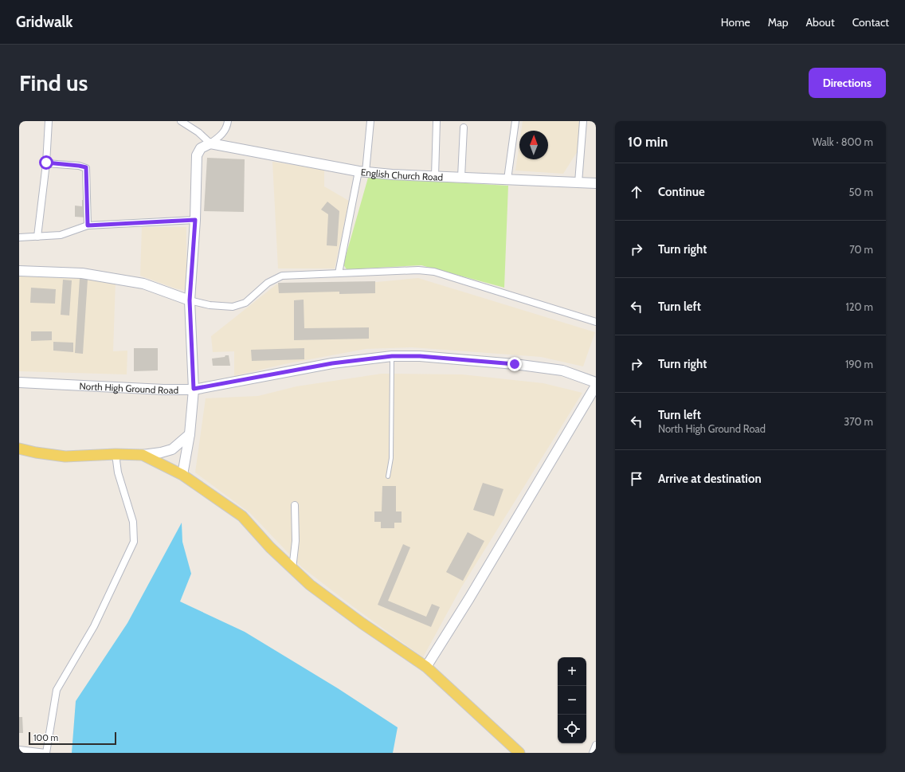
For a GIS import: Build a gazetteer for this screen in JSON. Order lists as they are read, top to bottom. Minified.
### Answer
{"streets":{"street":["English Church Road","North High Ground Road"]},"scale_bar":"100 m","north":"top","page":{"header":"Gridwalk","nav":["Home","Map","About","Contact"],"buttons":"Directions","title":"Find us","heading":["10 min","Walk · 800 m"],"list":[["Continue","50 m"],["Turn right","70 m"],["Turn left","120 m"],["Turn right","190 m"],["Turn left","North High Ground Road","370 m"],"Arrive at destination"],"map_buttons":["+","−"],"scale":"100 m"}}
